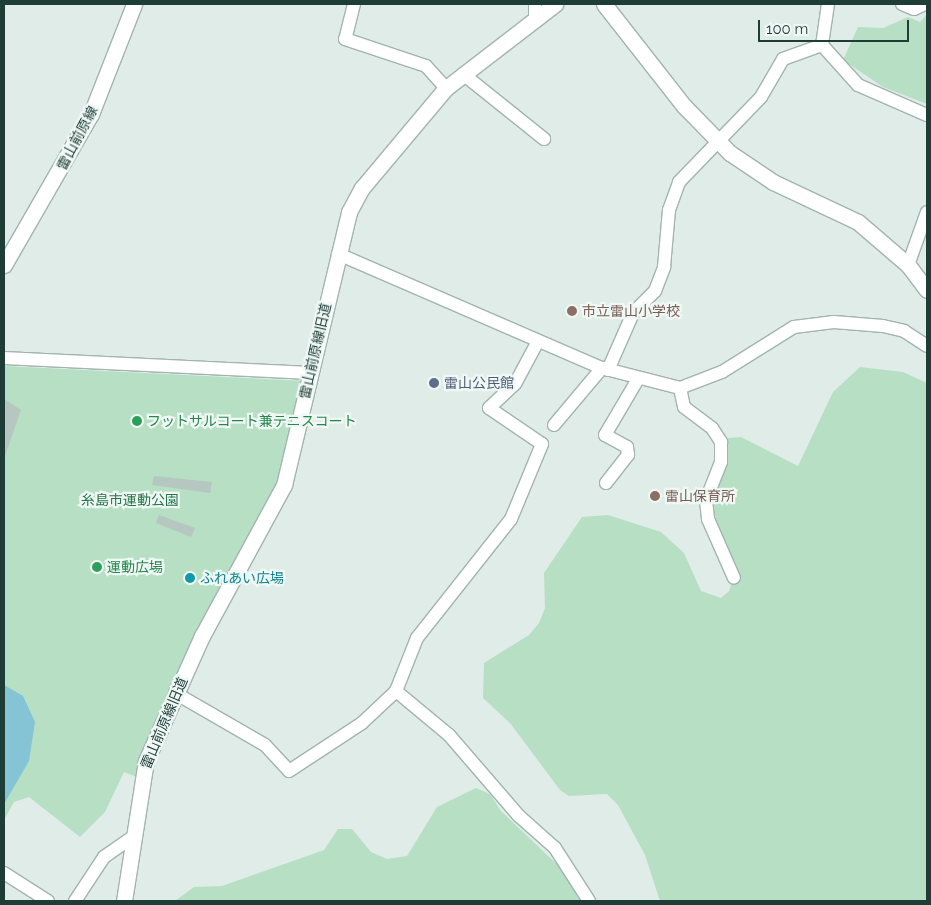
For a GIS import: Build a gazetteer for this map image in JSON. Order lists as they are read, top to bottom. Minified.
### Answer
{"streets":{"street":["雷山前原線","雷山前原線旧道"]},"parks":["糸島市運動公園"],"places":["市立雷山小学校","雷山公民館","フットサルコート兼テニスコート","雷山保育所","運動広場","ふれあい広場"],"scale_bar":"100 m"}
